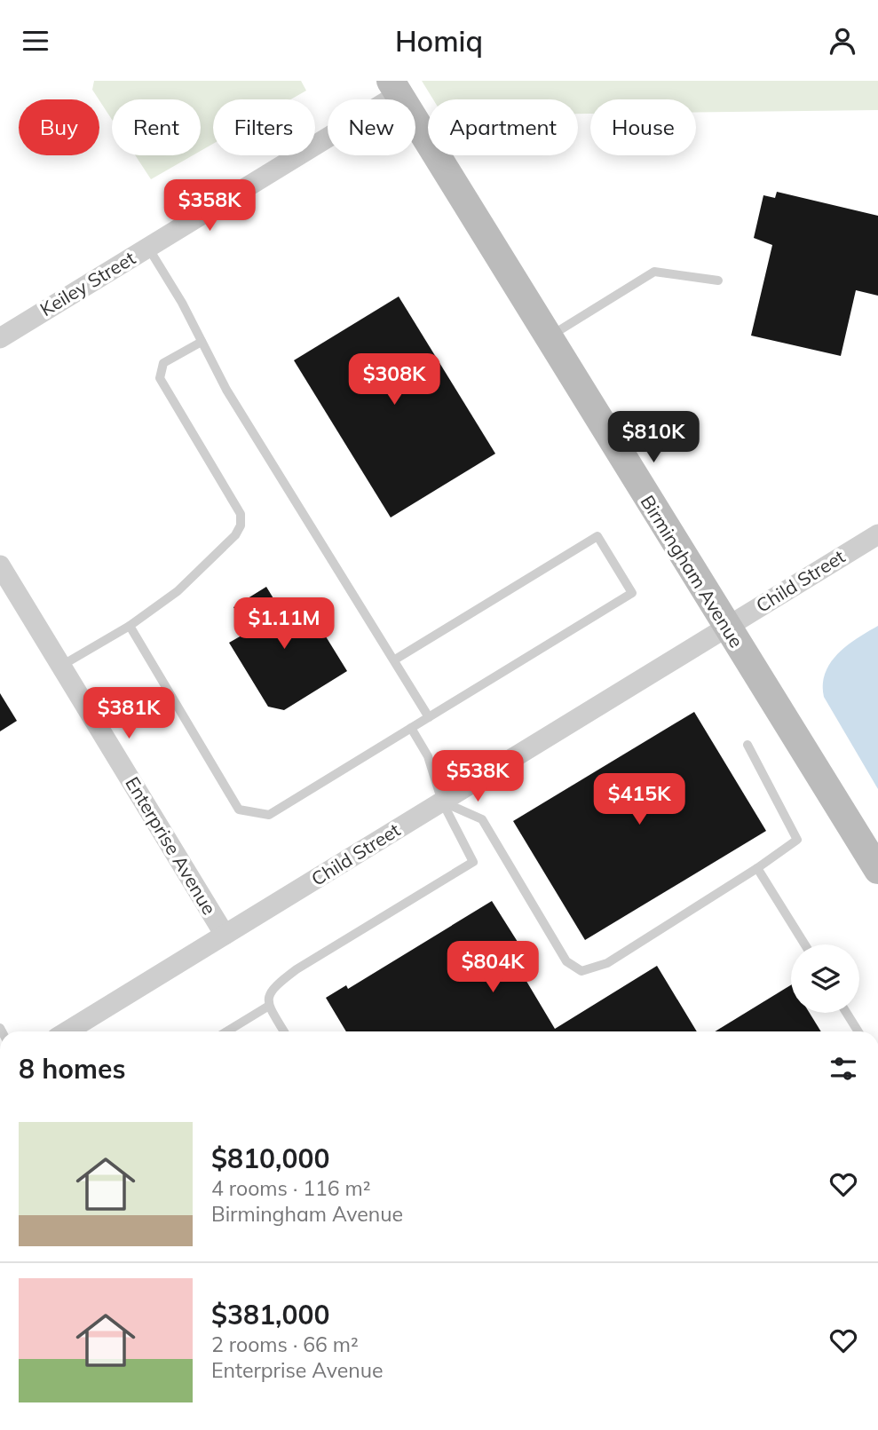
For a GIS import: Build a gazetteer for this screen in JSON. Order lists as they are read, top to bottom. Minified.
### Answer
{"streets":{"main road":["Birmingham Avenue"],"street":["Keiley Street","Child Street","Enterprise Avenue"]},"crossings":[["Keiley Street","Birmingham Avenue"],["Birmingham Avenue","Child Street"],["Child Street","Enterprise Avenue"]],"page":{"header":"Homiq","chip":["Buy","Rent","Filters","New","Apartment","House"],"price":["$358K","$308K","$810K","$1.11M","$381K","$538K","$415K","$804K"],"heading":"8 homes","list":[{"name":"$810,000","note":"4 rooms · 116 m² · Birmingham Avenue"},{"name":"$381,000","note":"2 rooms · 66 m² · Enterprise Avenue"}]}}
